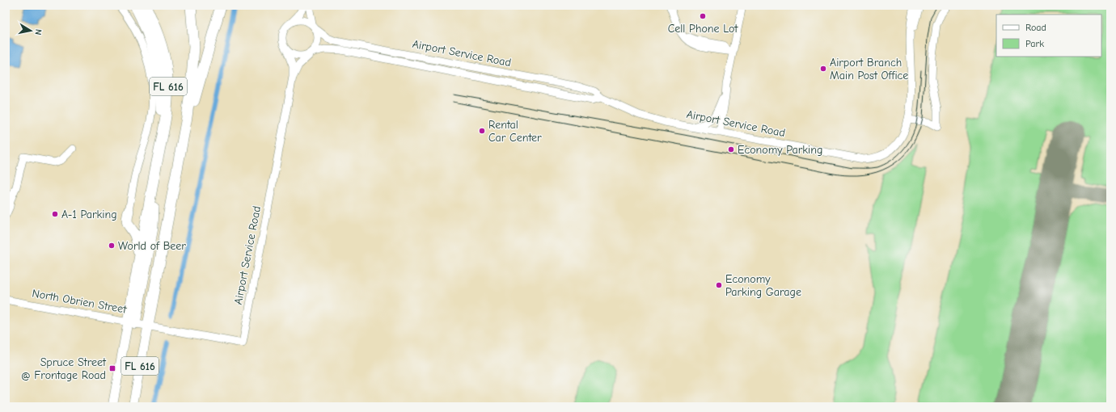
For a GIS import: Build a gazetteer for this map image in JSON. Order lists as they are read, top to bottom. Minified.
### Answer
{"streets":{"highway":["FL 616"],"street":["Airport Service Road","North Obrien Street"]},"crossings":[["Airport Service Road","FL 616"],["Airport Service Road","North Obrien Street"],["FL 616","North Obrien Street"]],"places":{"other":["Cell Phone Lot","Airport Branch Main Post Office","Rental Car Center","Economy Parking","A-1 Parking","World of Beer","Economy Parking Garage"],"transit":["Spruce Street @ Frontage Road"]},"legend":["Road","Park"],"north":"right"}
